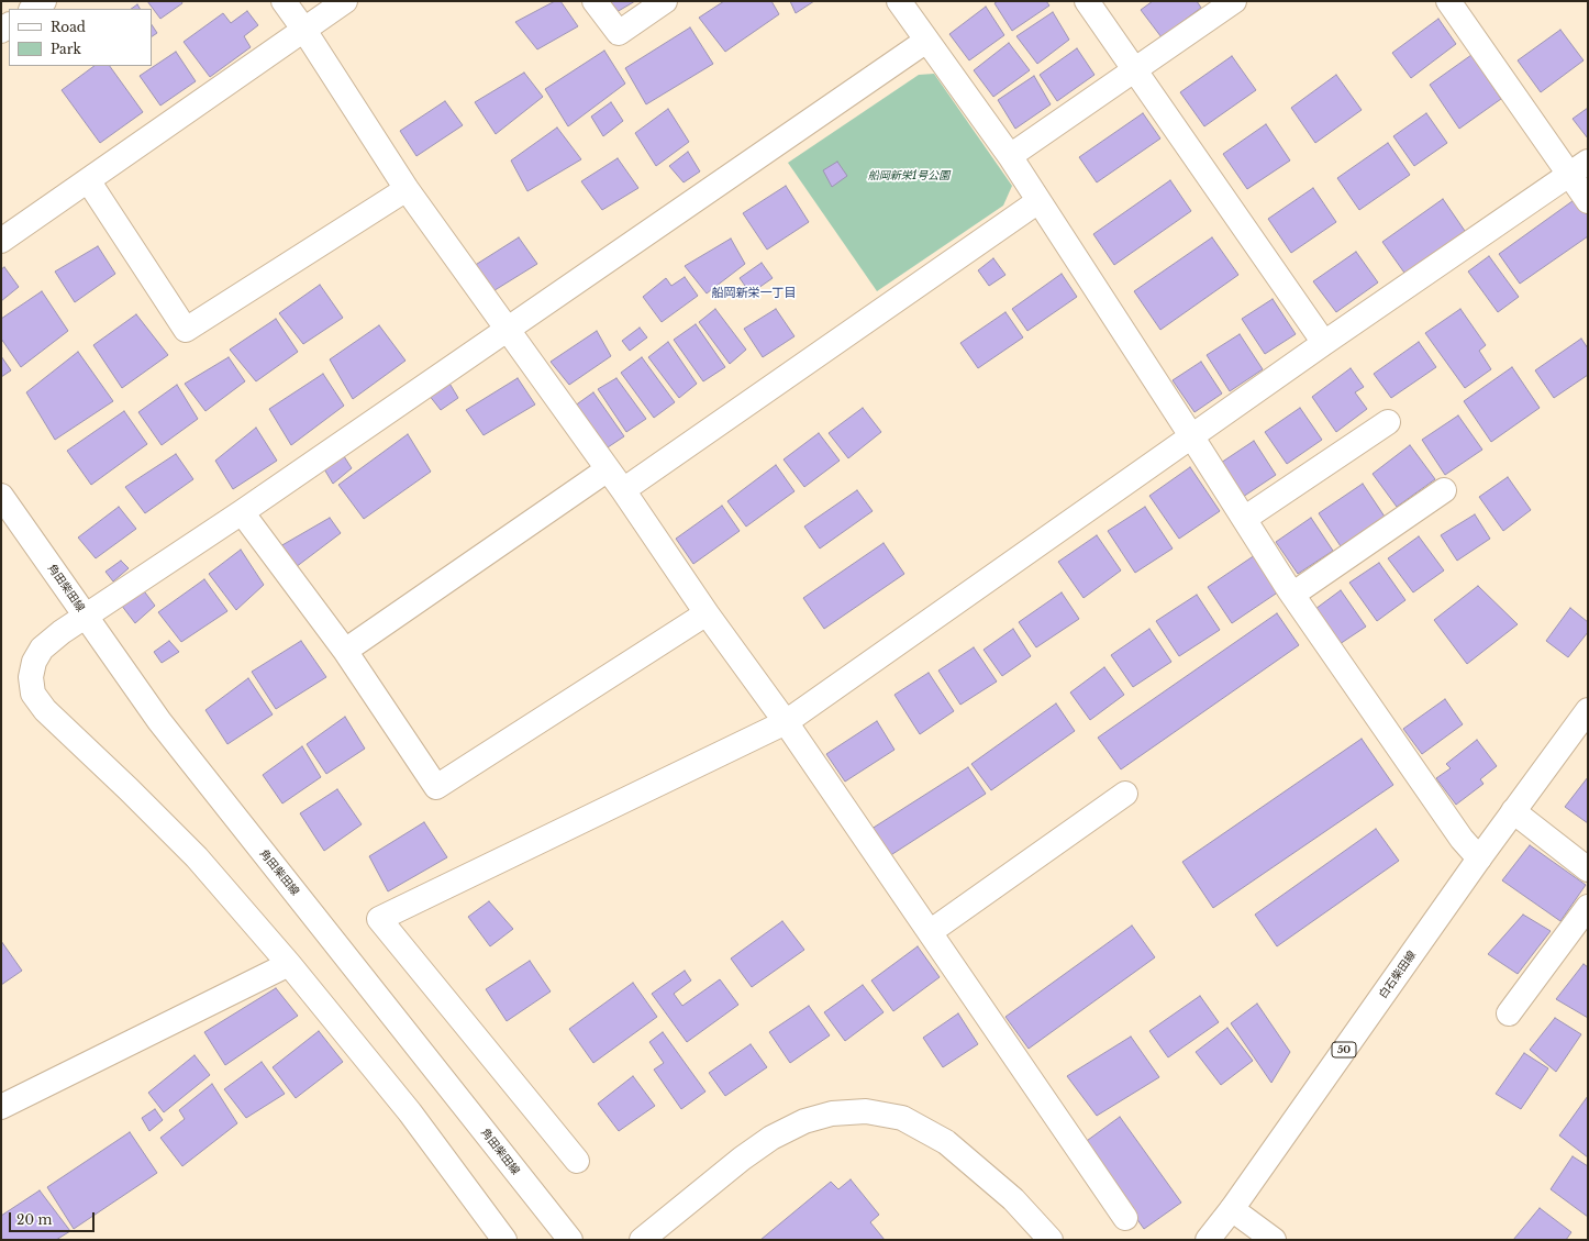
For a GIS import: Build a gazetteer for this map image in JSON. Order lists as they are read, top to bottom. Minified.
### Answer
{"streets":{"street":["角田柴田線","白石柴田線","50"]},"districts":["船岡新栄一丁目"],"parks":["船岡新栄1号公園"],"legend":["Road","Park"],"scale_bar":"20 m"}
